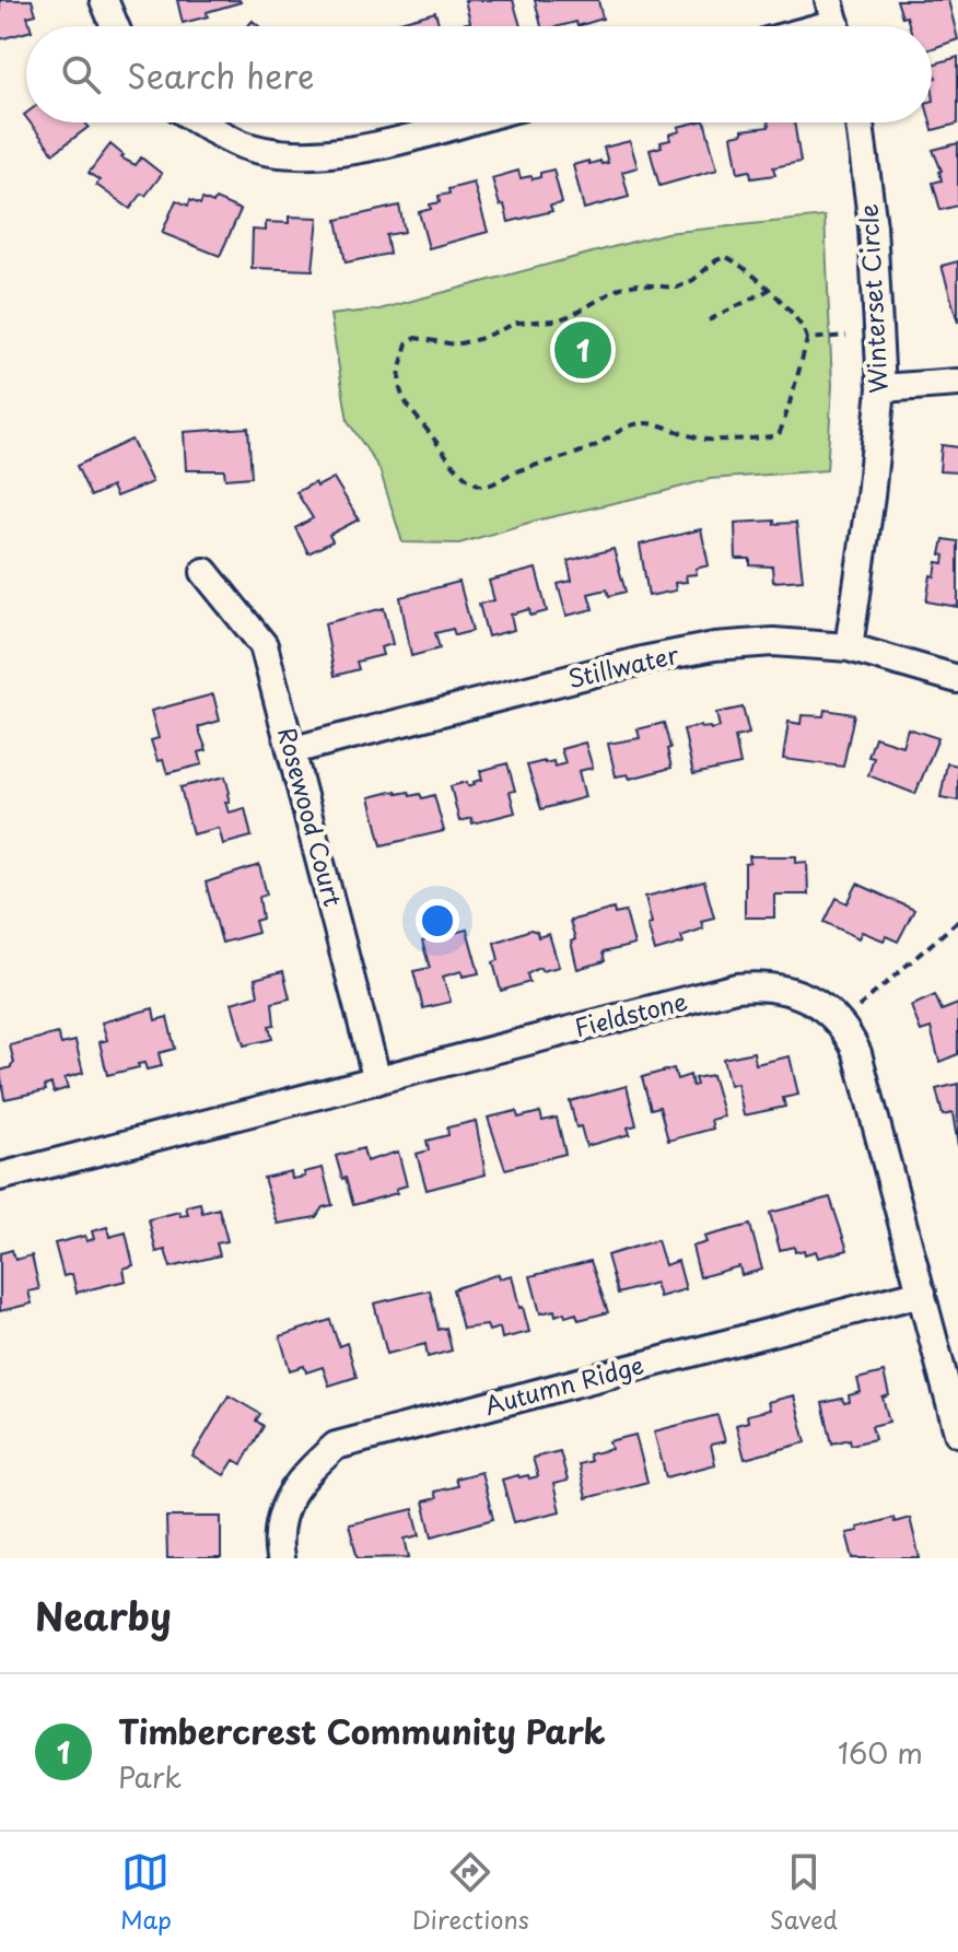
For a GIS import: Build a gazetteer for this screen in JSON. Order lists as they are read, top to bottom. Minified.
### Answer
{"streets":{"street":["Winterset Circle","Stillwater","Rosewood Court","Fieldstone","Autumn Ridge"]},"crossings":[["Winterset Circle","Stillwater"],["Stillwater","Rosewood Court"],["Rosewood Court","Fieldstone"],["Fieldstone","Autumn Ridge"]],"page":{"search":"Search here","pins":"1","heading":"Nearby","list":[{"mark":"1","name":"Timbercrest Community Park","note":"Park","value":"160 m"}],"nav":["Map","Directions","Saved"]}}
